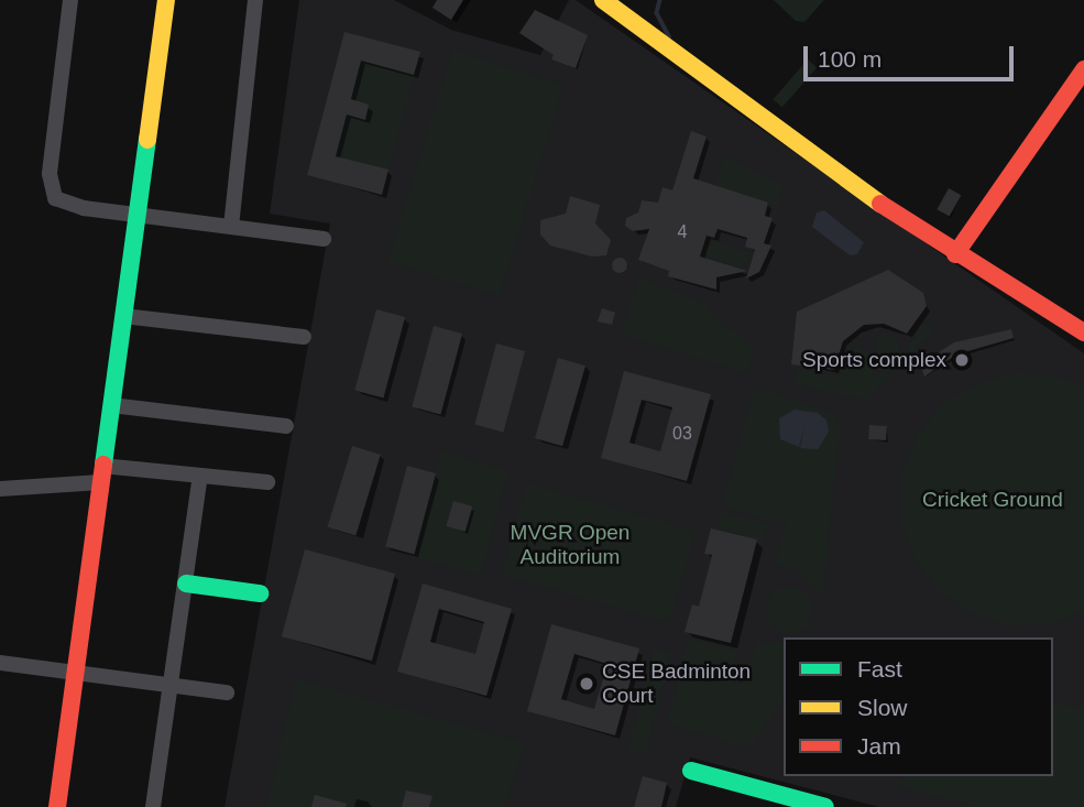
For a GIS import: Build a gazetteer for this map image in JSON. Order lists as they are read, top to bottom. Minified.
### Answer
{"parks":["Cricket Ground","MVGR Open Auditorium"],"places":["Sports complex","CSE Badminton Court"],"house_numbers":["4","03"],"legend":["Fast","Slow","Jam"],"scale_bar":"100 m"}
